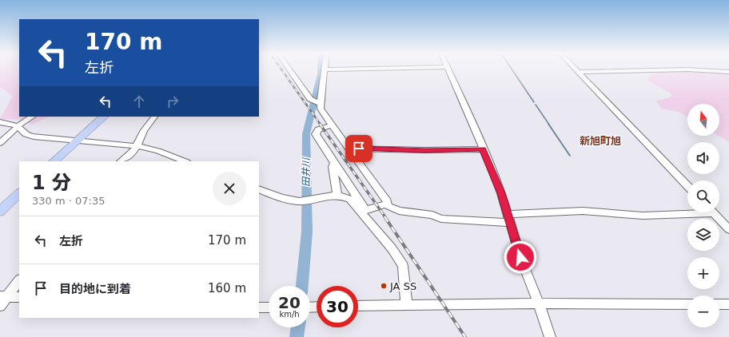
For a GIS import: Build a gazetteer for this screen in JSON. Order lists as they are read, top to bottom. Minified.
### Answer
{"districts":["新旭町旭"],"water":["田井川"],"places":["JA SS"],"north":"top","page":{"turn":["170 m","左折"],"map_buttons":["+","−"],"heading":["1 分","330 m · 07:35"],"list":[{"name":"左折","value":"170 m"},{"name":"目的地に到着","value":"160 m"}],"speed":"20 km/h","limit":"30"}}
